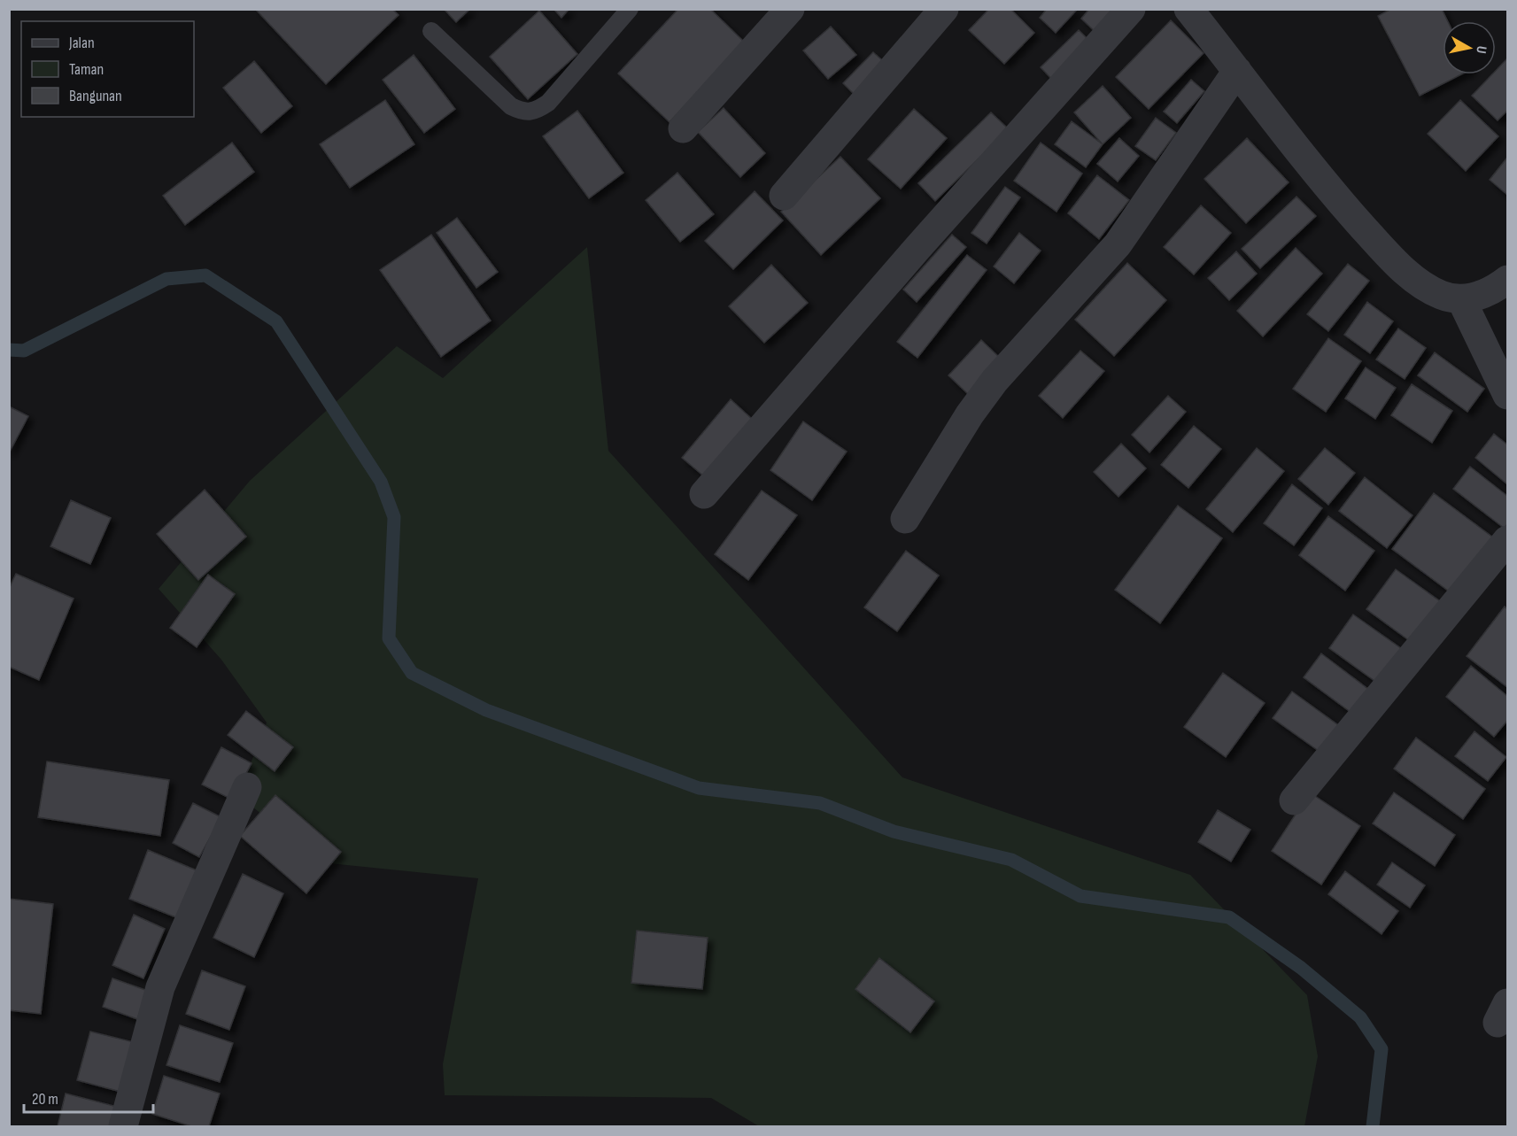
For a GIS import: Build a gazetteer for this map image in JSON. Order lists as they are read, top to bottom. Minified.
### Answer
{"legend":["Jalan","Taman","Bangunan"],"scale_bar":"20 m","north":"right"}
